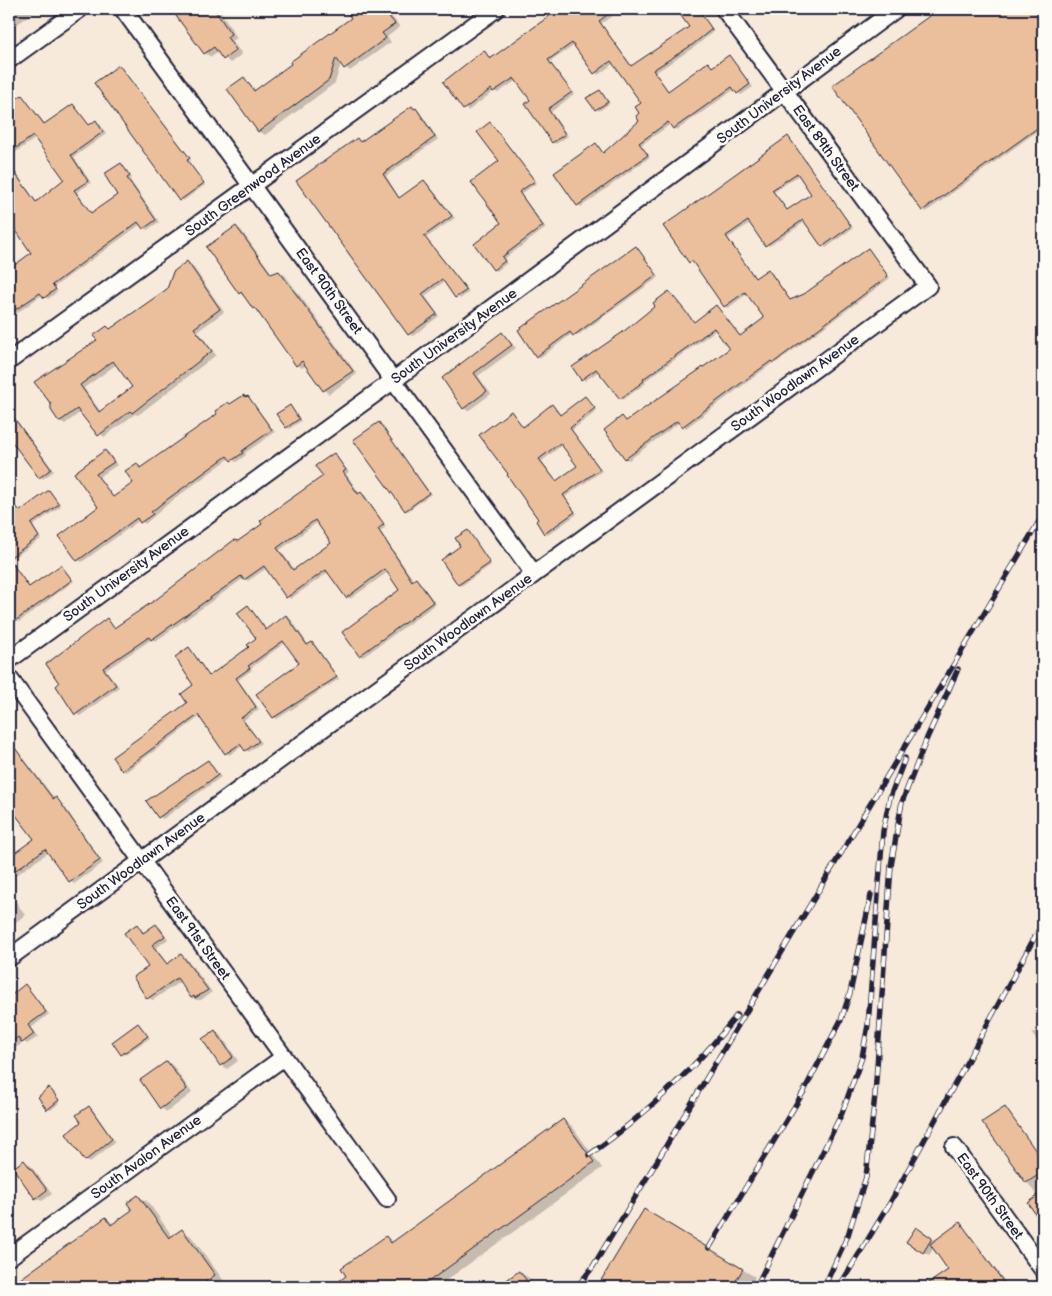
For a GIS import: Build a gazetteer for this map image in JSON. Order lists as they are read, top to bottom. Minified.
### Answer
{"streets":{"street":["South University Avenue","East 89th Street","South Greenwood Avenue","East 90th Street","South Woodlawn Avenue","East 91st Street","South Avalon Avenue"]},"crossings":[["South University Avenue","East 89th Street"],["South University Avenue","East 90th Street"],["East 89th Street","South Woodlawn Avenue"],["South Greenwood Avenue","East 90th Street"],["East 90th Street","South Woodlawn Avenue"],["South Woodlawn Avenue","East 91st Street"],["East 91st Street","South Avalon Avenue"]]}
